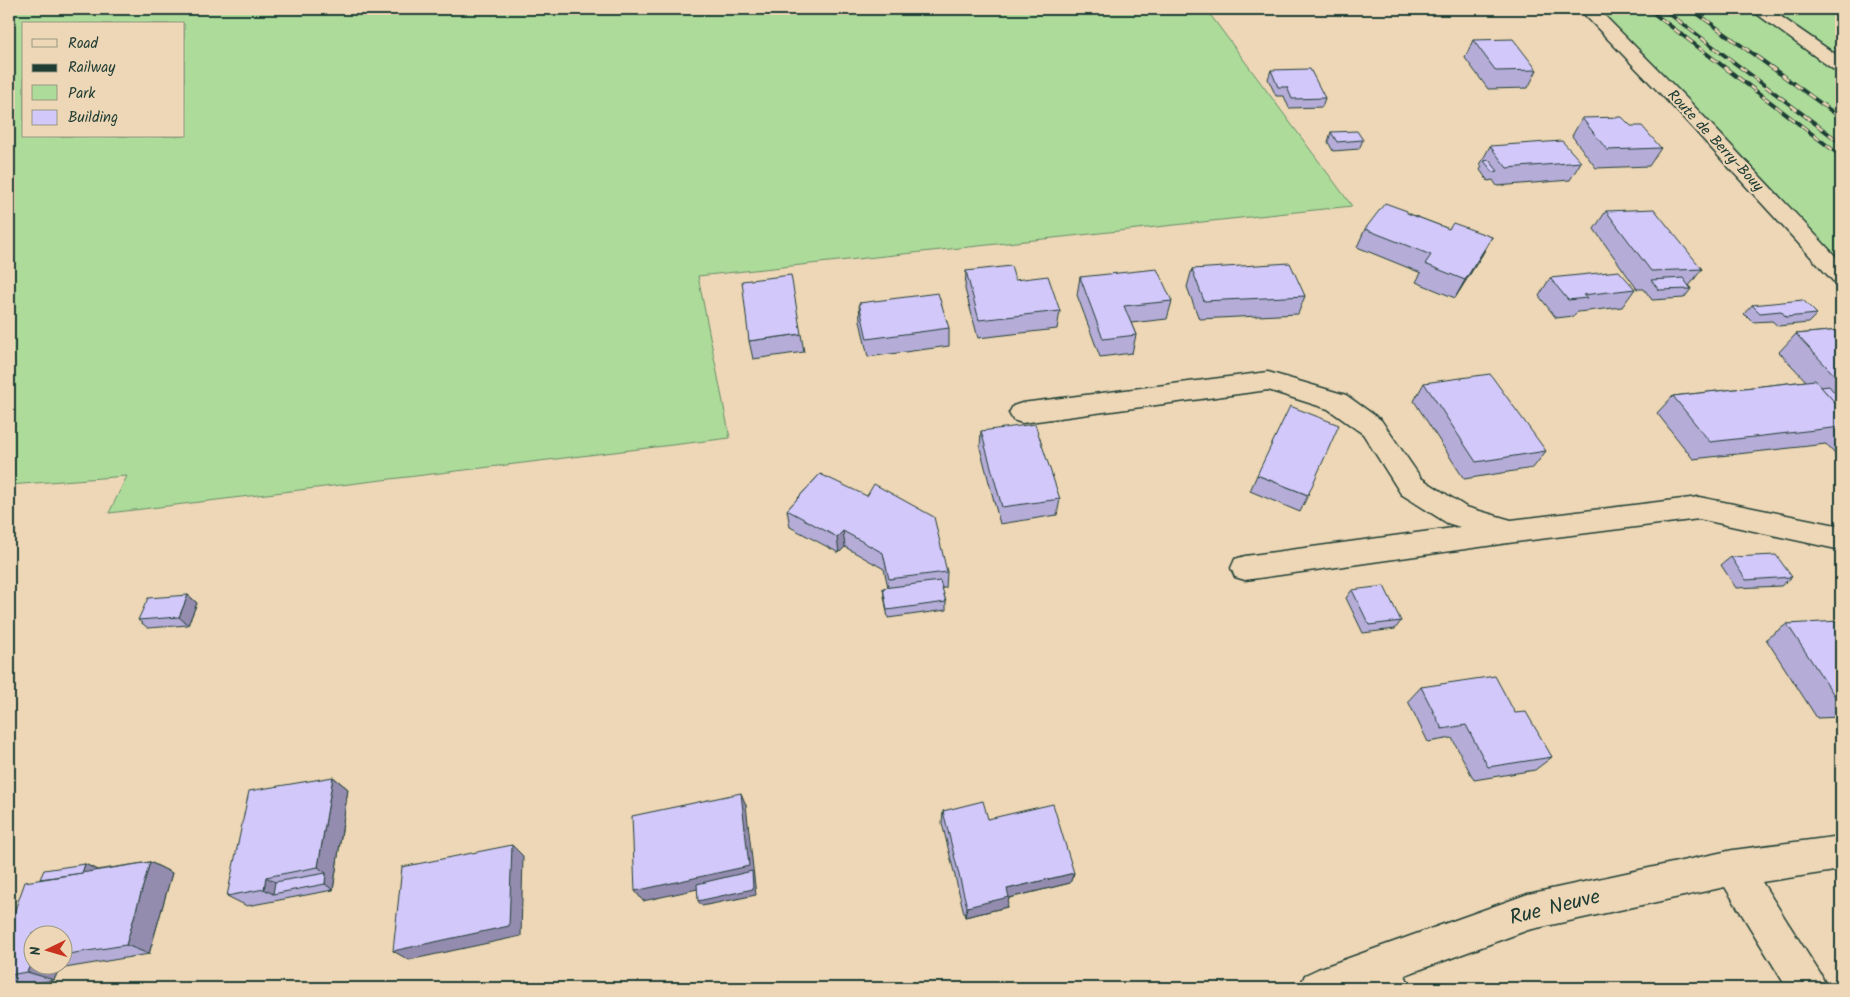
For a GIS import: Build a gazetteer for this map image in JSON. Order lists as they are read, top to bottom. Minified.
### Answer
{"streets":{"street":["Route de Berry-Bouy","Rue Neuve"]},"legend":["Road","Railway","Park","Building"],"north":"left"}
